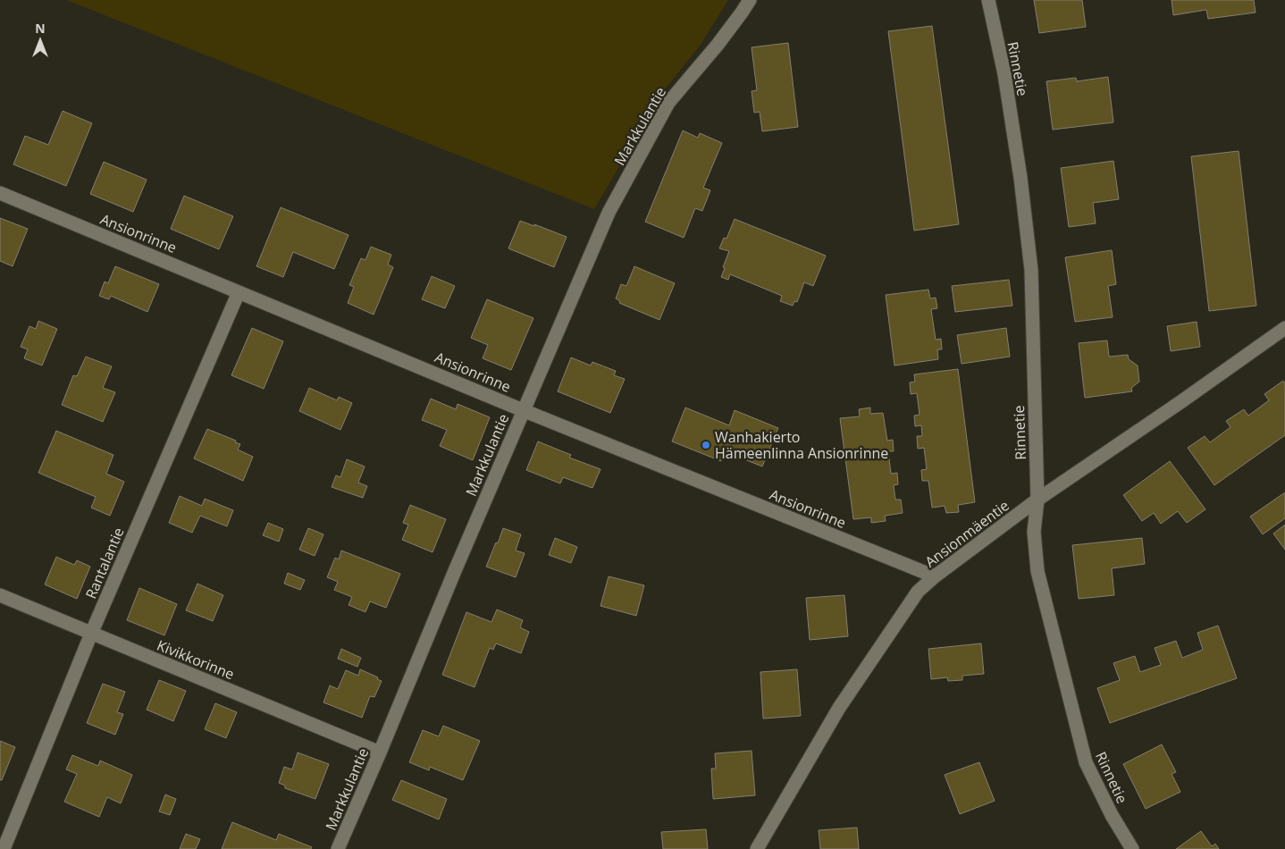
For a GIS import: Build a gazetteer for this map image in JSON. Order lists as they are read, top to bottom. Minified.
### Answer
{"streets":{"street":["Rinnetie","Markkulantie","Ansionrinne","Ansionmäentie","Rantalantie","Kivikkorinne"]},"crossings":[["Rinnetie","Ansionmäentie"],["Markkulantie","Ansionrinne"],["Markkulantie","Kivikkorinne"],["Ansionrinne","Ansionmäentie"],["Ansionrinne","Rantalantie"],["Rantalantie","Kivikkorinne"]],"places":["Wanhakierto Hämeenlinna Ansionrinne"],"north":"top"}
